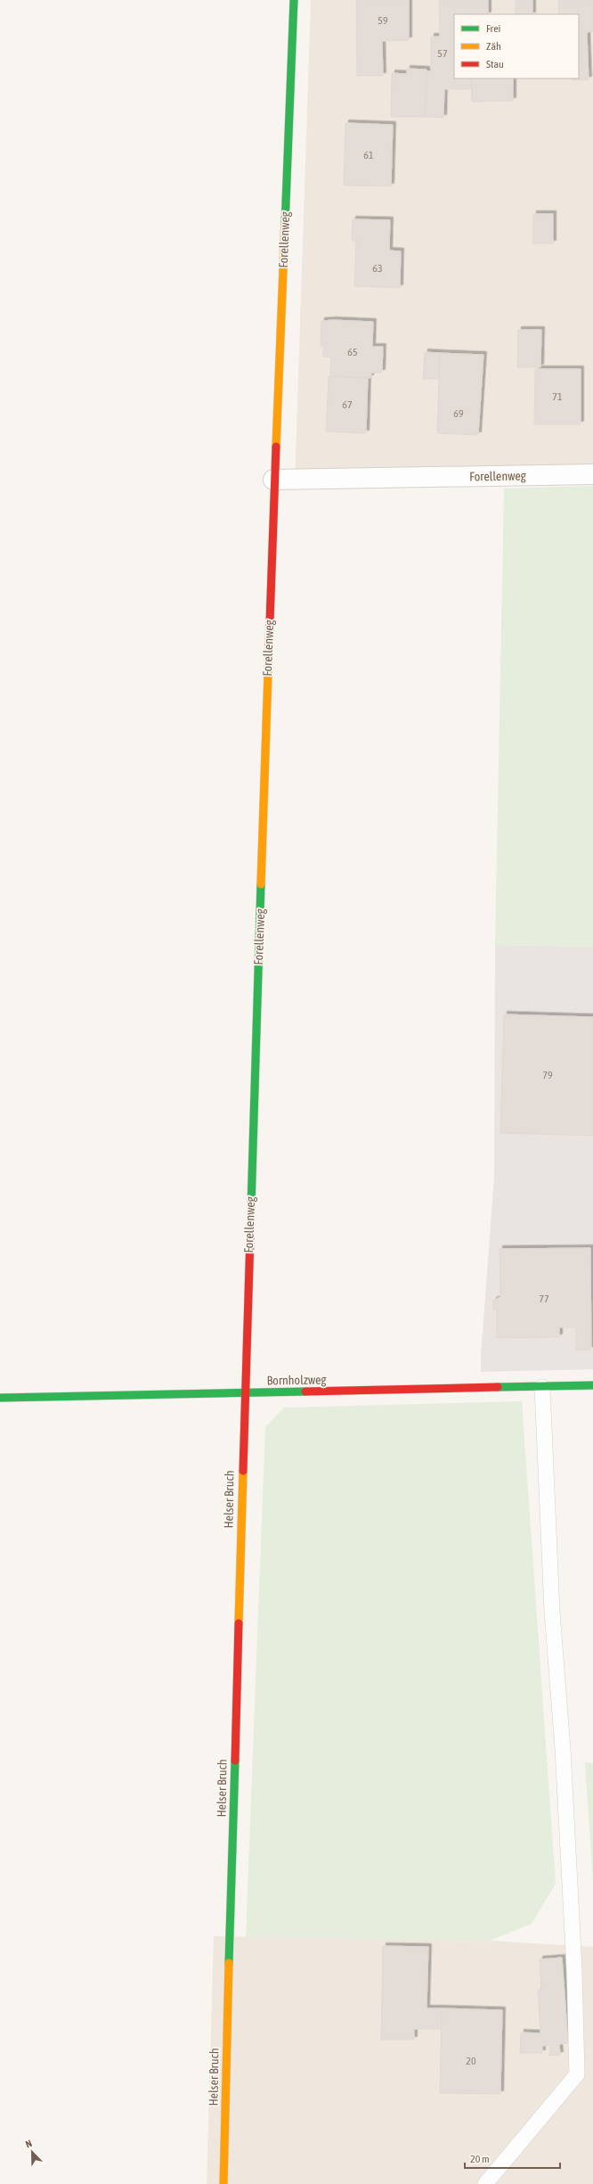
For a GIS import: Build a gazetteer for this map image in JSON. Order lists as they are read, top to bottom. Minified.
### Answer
{"streets":{"street":["Forellenweg","Bornholzweg","Helser Bruch"]},"crossings":[["Forellenweg","Bornholzweg"],["Forellenweg","Helser Bruch"],["Bornholzweg","Helser Bruch"]],"house_numbers":["59","57","61","63","65","71","67","69","79","77","20"],"legend":["Frei","Zäh","Stau"],"scale_bar":"20 m","north":"top left"}
